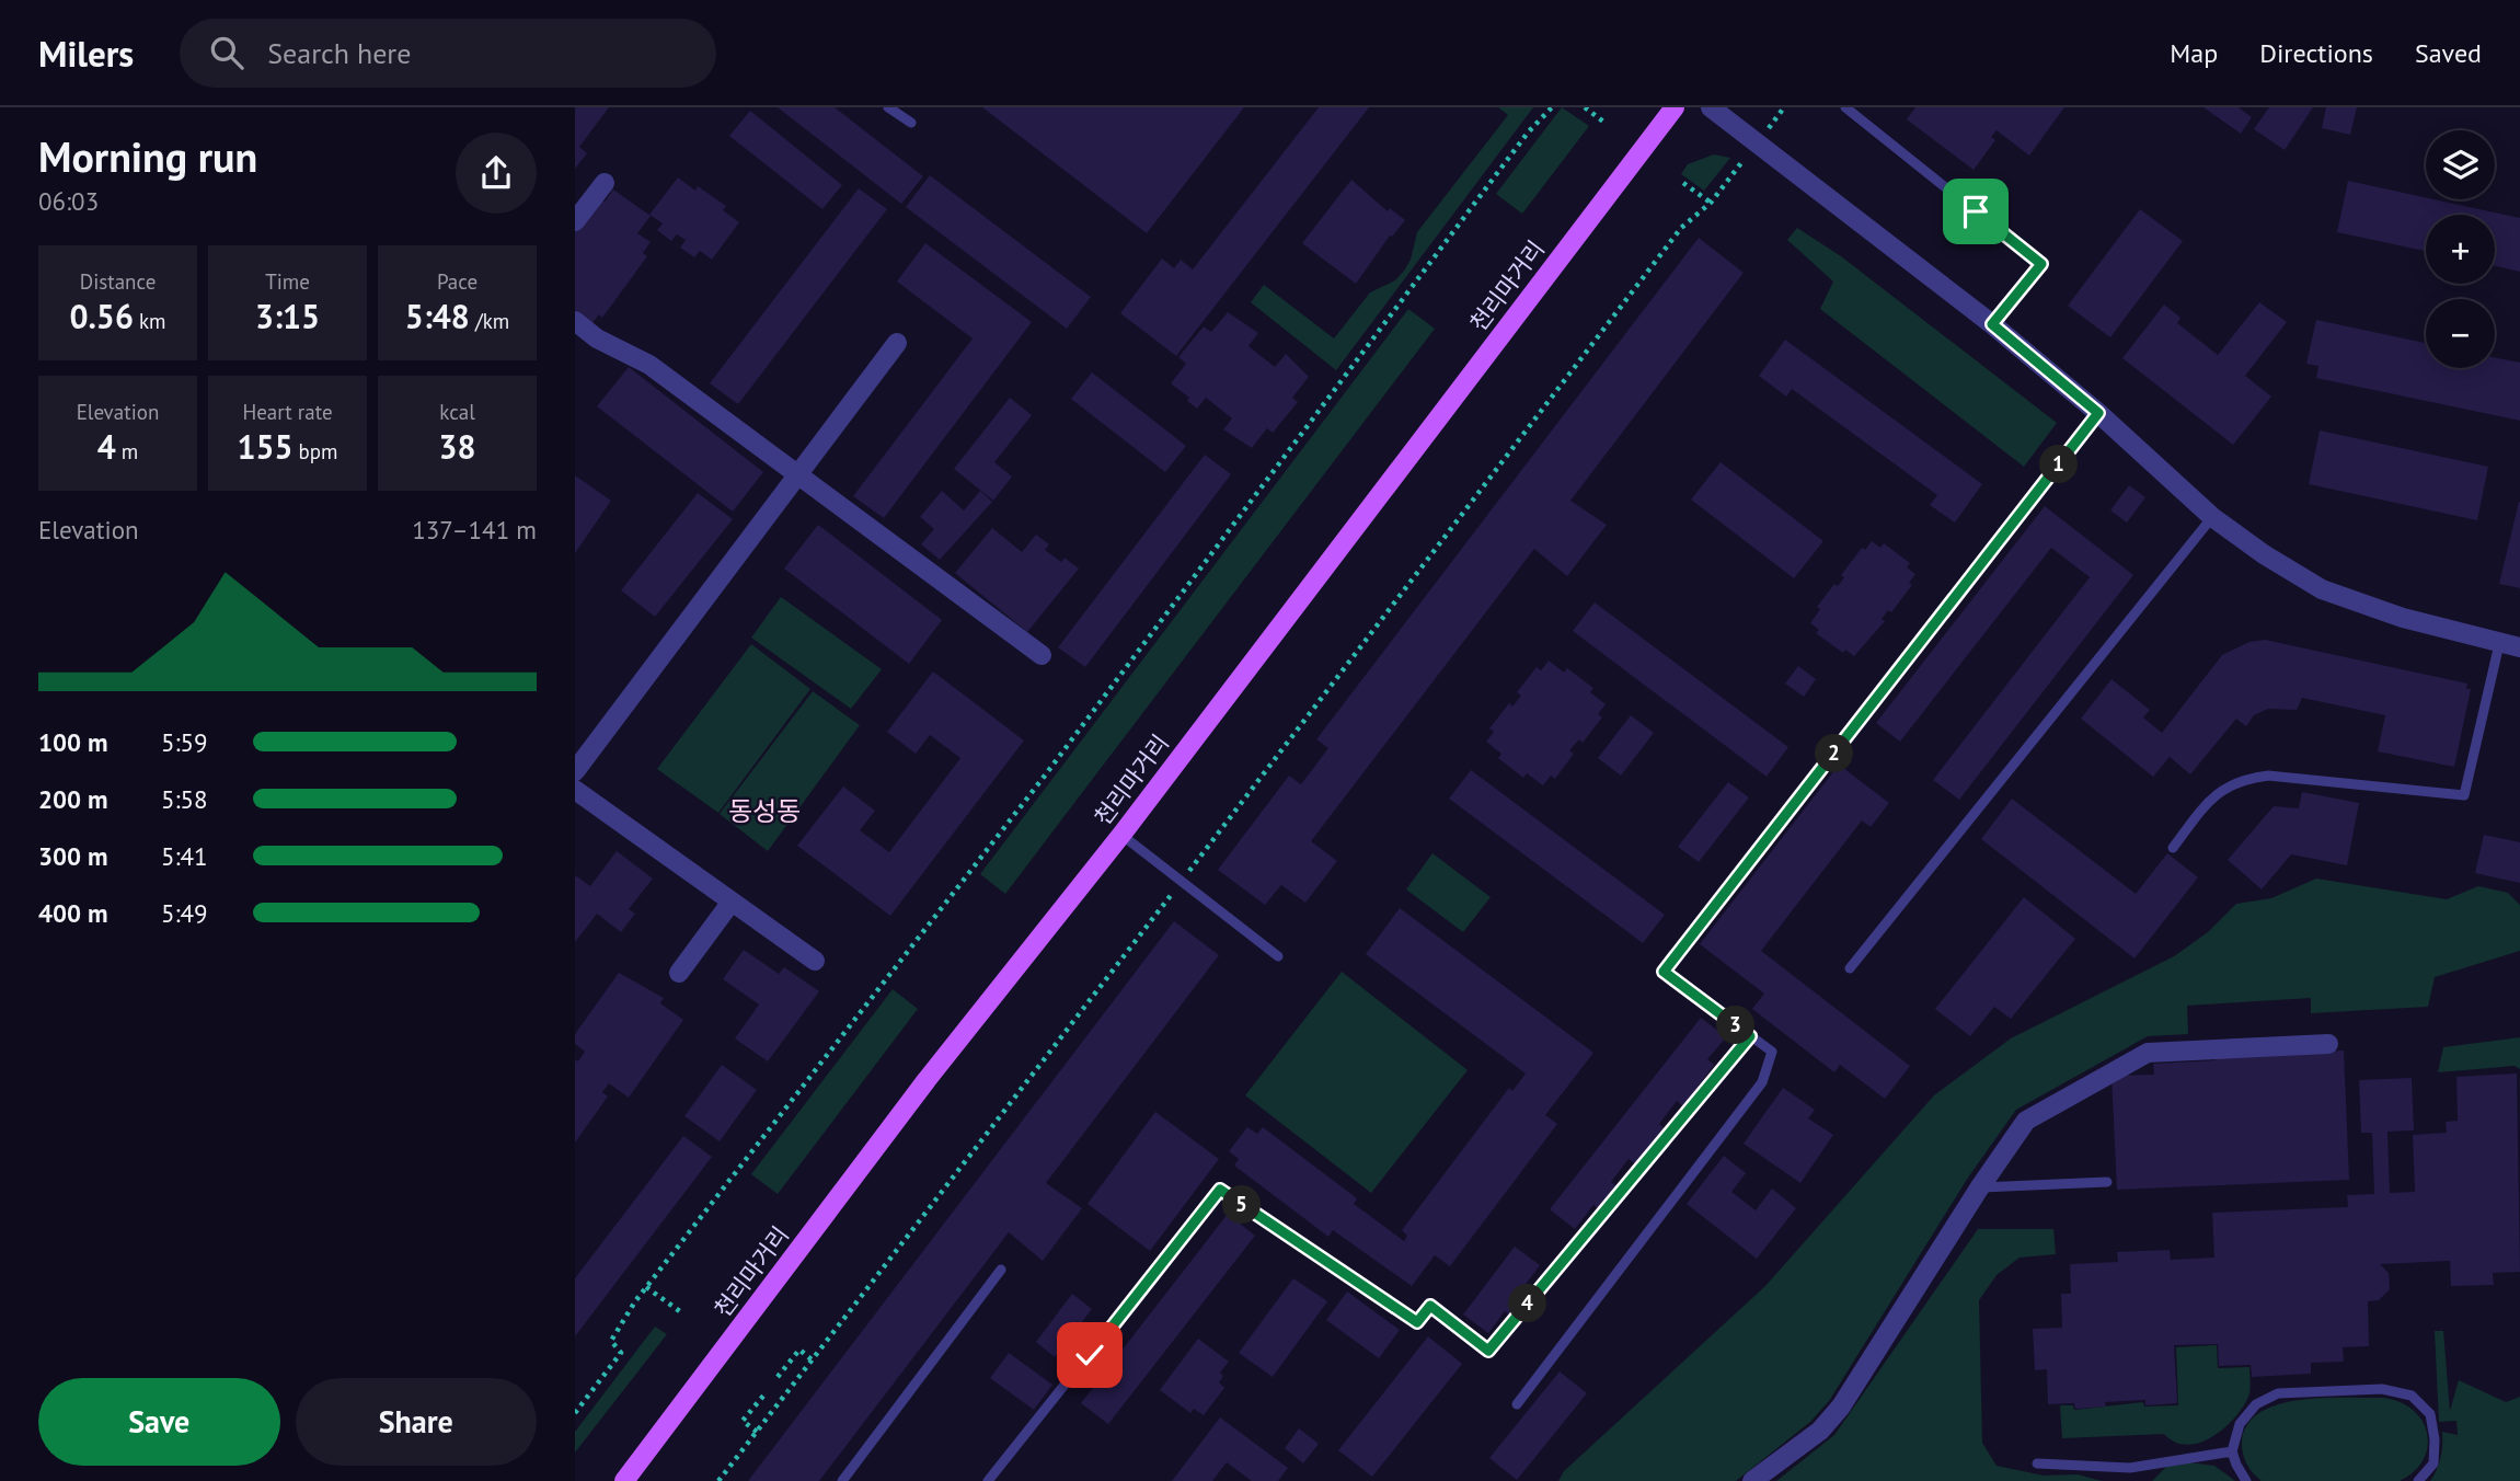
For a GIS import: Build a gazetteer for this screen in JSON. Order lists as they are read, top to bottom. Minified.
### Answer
{"streets":{"main road":["천리마거리"]},"districts":["동성동"],"page":{"header":"Milers","search":"Search here","nav":["Map","Directions","Saved"],"heading":["Morning run","06:03"],"map_buttons":["+","−"],"stats":[["Distance","0.56 km"],["Time","3:15"],["Pace","5:48 /km"],["Elevation","4 m"],["Heart rate","155 bpm"],["kcal","38"]],"pins":["1","2","3","5","4"],"chart":["Elevation","137–141 m"],"list":[{"name":"100 m","note":"5:59"},{"name":"200 m","note":"5:58"},{"name":"300 m","note":"5:41"},{"name":"400 m","note":"5:49"}],"buttons":["Save","Share"]}}
